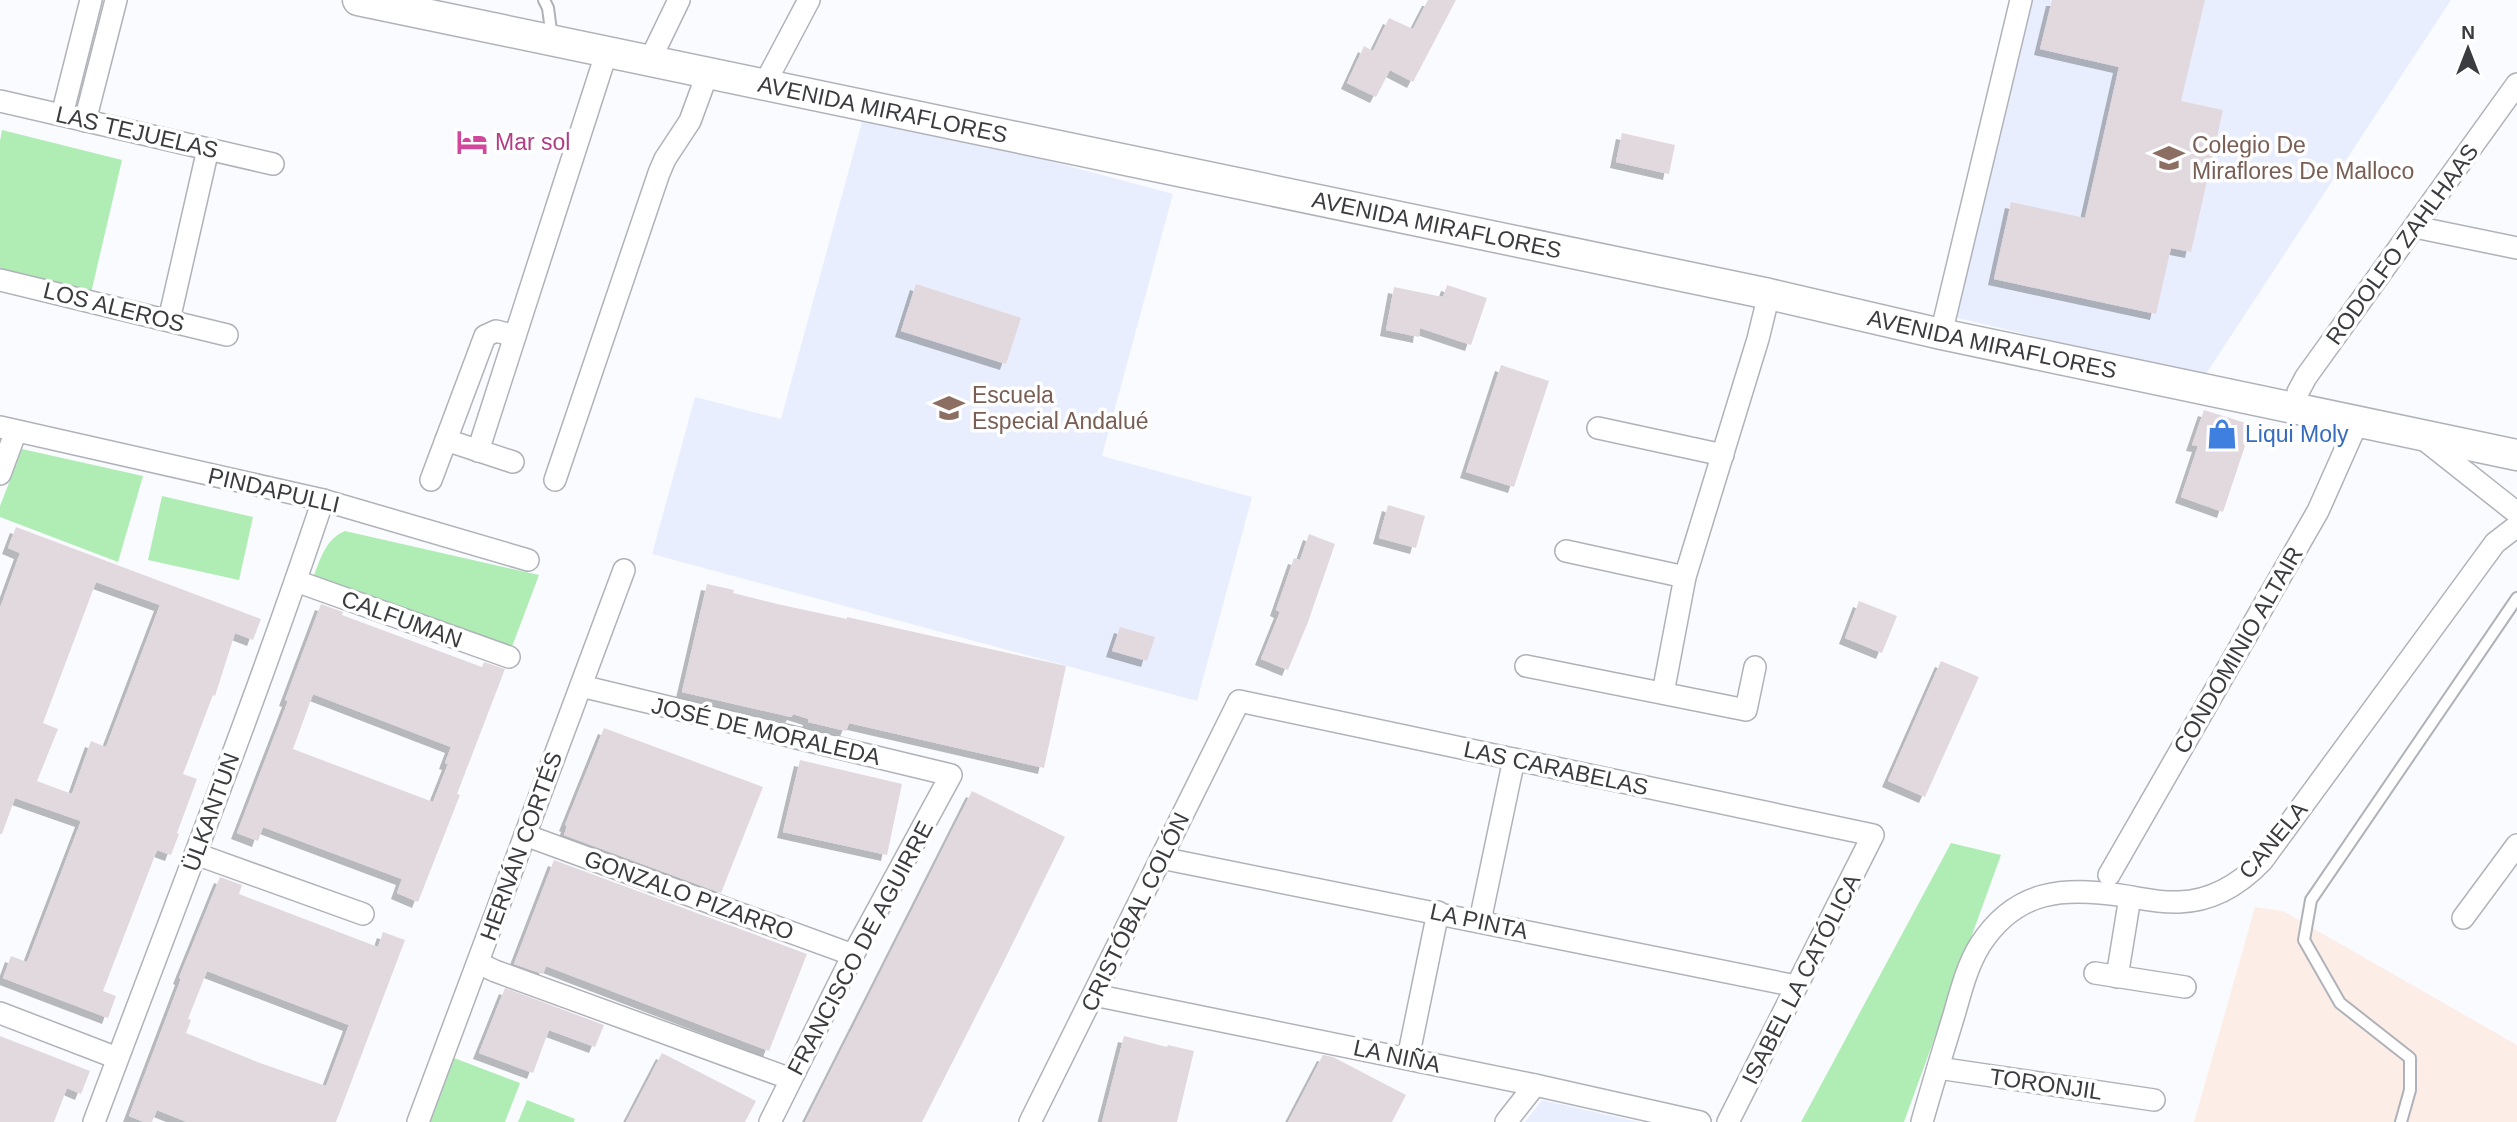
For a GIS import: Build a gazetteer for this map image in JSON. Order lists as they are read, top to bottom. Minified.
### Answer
{"streets":{"main road":["AVENIDA MIRAFLORES"],"street":["LAS TEJUELAS","RODOLFO ZAHLHAAS","LOS ALEROS","PINDAPULLI","CALFUMAN","CONDOMINIO ALTAIR","JOSÉ DE MORALEDA","LAS CARABELAS","ÜLKANTUN","CANELA","HERNÁN CORTÉS","GONZALO PIZARRO","CRISTÓBAL COLÓN","LA PINTA","FRANCISCO DE AGUIRRE","ISABEL LA CATÓLICA","LA NIÑA","TORONJIL"]},"crossings":[["AVENIDA MIRAFLORES","RODOLFO ZAHLHAAS"],["AVENIDA MIRAFLORES","CONDOMINIO ALTAIR"],["PINDAPULLI","ÜLKANTUN"],["CALFUMAN","ÜLKANTUN"],["JOSÉ DE MORALEDA","HERNÁN CORTÉS"],["JOSÉ DE MORALEDA","FRANCISCO DE AGUIRRE"],["LAS CARABELAS","CRISTÓBAL COLÓN"],["LAS CARABELAS","ISABEL LA CATÓLICA"],["CANELA","TORONJIL"],["HERNÁN CORTÉS","GONZALO PIZARRO"],["GONZALO PIZARRO","FRANCISCO DE AGUIRRE"],["CRISTÓBAL COLÓN","LA PINTA"],["CRISTÓBAL COLÓN","LA NIÑA"],["LA PINTA","ISABEL LA CATÓLICA"]],"places":{"hotel":["Mar sol"],"school or university":["Colegio De Miraflores De Malloco","Escuela Especial Andalué"],"shop":["Liqui Moly"]},"north":"top"}
